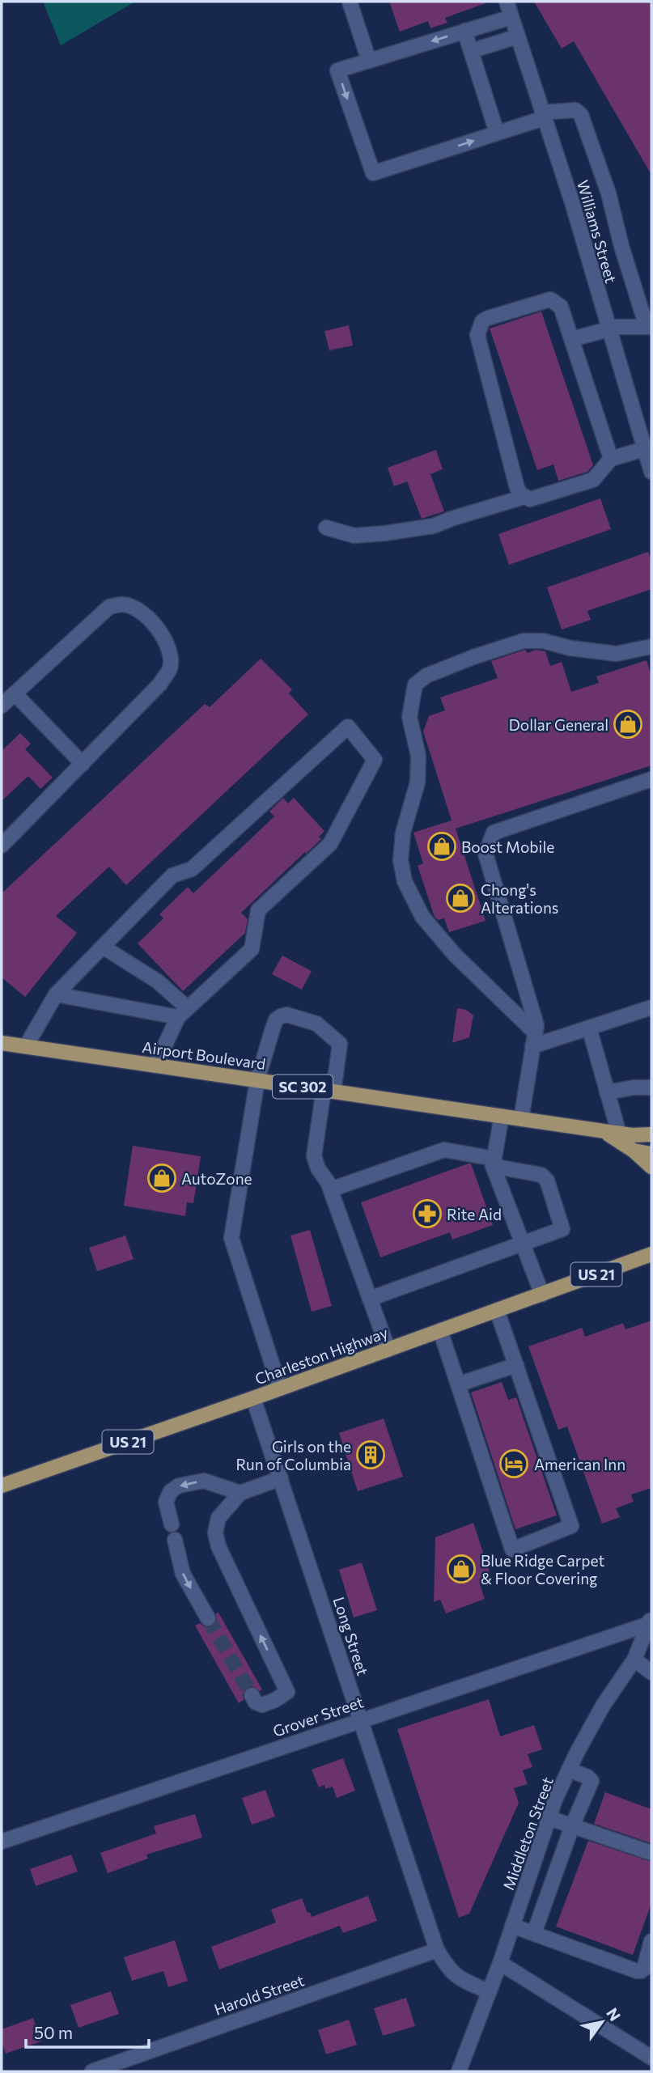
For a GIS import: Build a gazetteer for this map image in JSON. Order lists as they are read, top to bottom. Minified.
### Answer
{"streets":{"main road":["Airport Boulevard","SC 302","US 21","Charleston Highway"],"street":["Williams Street","Long Street","Grover Street","Middleton Street","Harold Street"]},"crossings":[["Charleston Highway","Long Street"],["Long Street","Grover Street"],["Long Street","Middleton Street"],["Long Street","Harold Street"],["Grover Street","Middleton Street"]],"places":{"shop":["Dollar General","Boost Mobile","Chong's Alterations","AutoZone","Blue Ridge Carpet & Floor Covering"],"pharmacy":["Rite Aid"],"building":["Girls on the Run of Columbia"],"hotel":["American Inn"]},"scale_bar":"50 m","north":"top right"}
